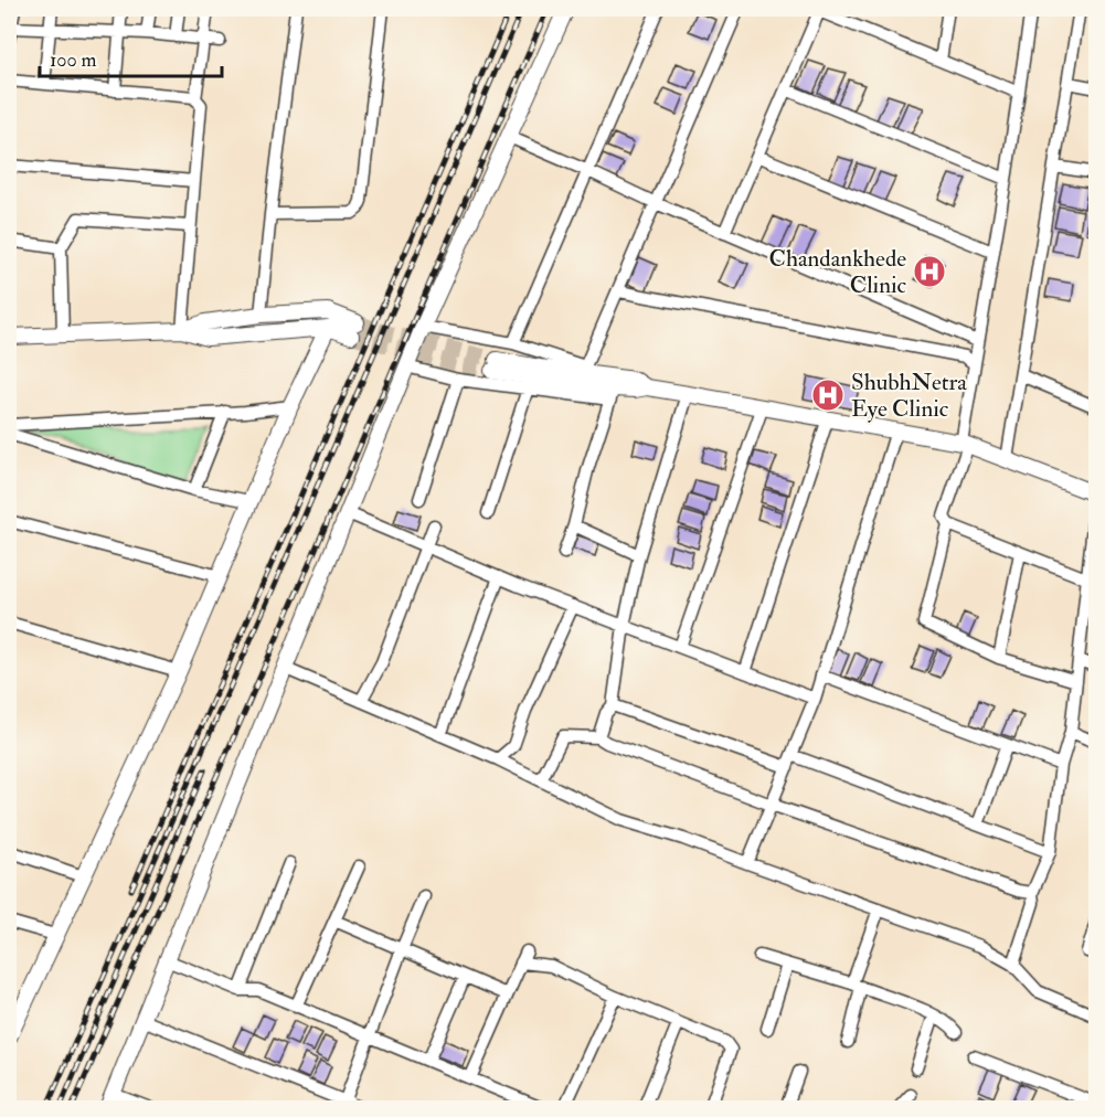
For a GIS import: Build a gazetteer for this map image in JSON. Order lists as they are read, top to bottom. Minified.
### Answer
{"places":{"hospital":["Chandankhede Clinic","ShubhNetra Eye Clinic"]},"scale_bar":"100 m"}
